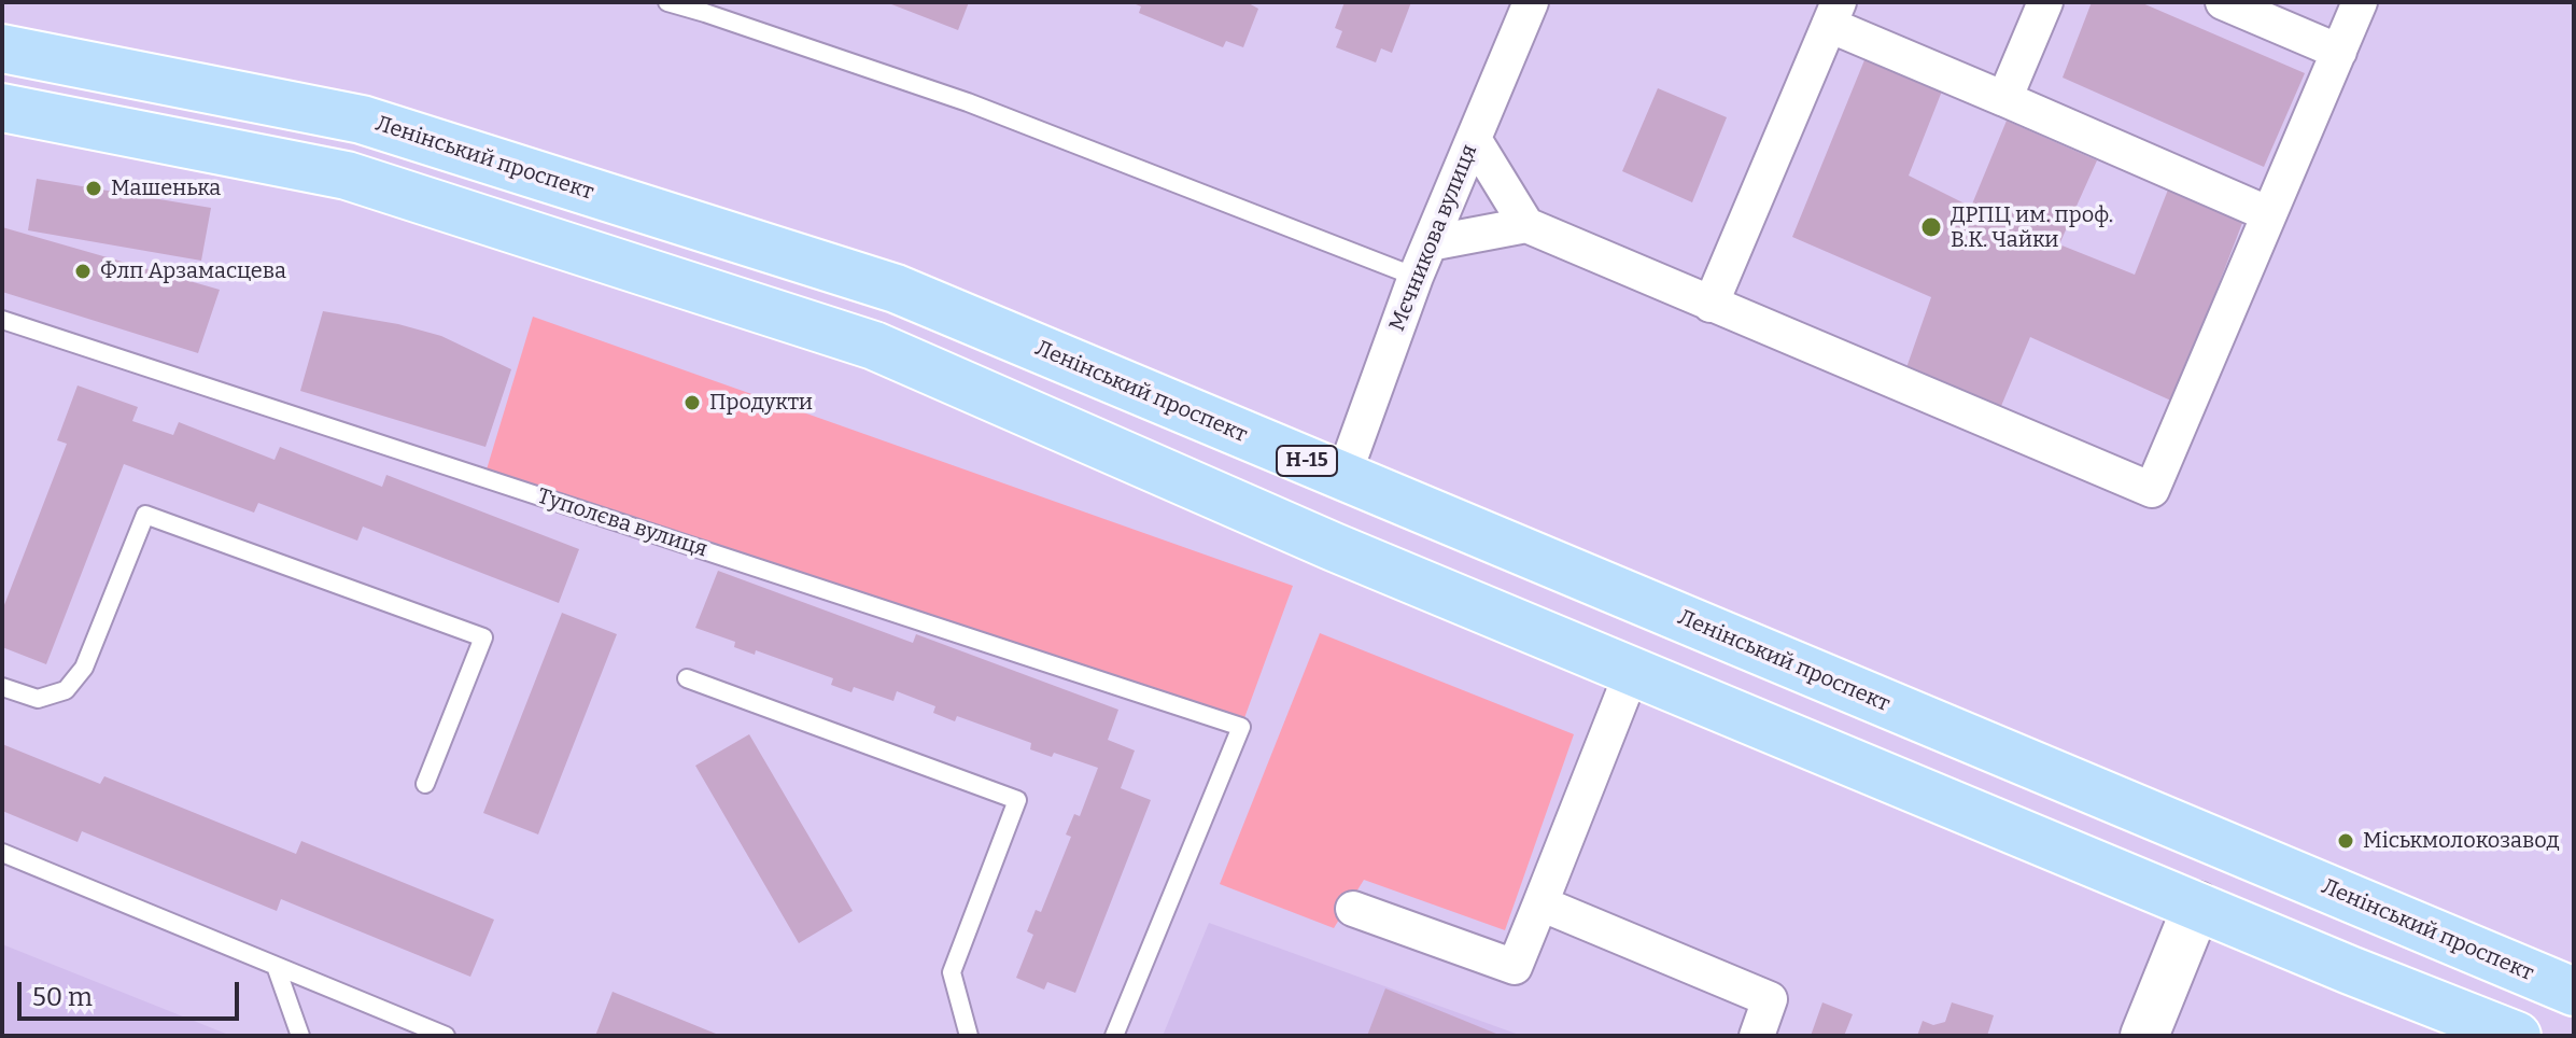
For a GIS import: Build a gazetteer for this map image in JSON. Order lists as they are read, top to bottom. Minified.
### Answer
{"streets":{"main road":["Ленінський проспект","Н-15"],"street":["Мєчникова вулиця"],"lane":["Туполєва вулиця"]},"crossings":[["Ленінський проспект","Мєчникова вулиця"]],"places":["Машенька","ДРПЦ им. проф. В.К. Чайки","Флп Арзамасцева","Продукти","Міськмолокозавод"],"scale_bar":"50 m"}
